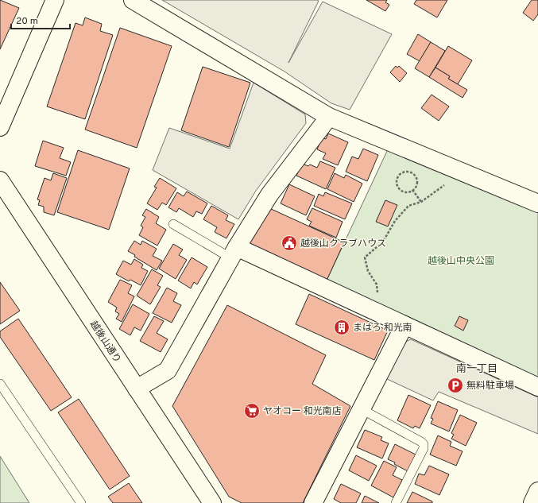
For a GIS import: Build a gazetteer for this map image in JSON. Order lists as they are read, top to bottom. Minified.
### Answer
{"streets":{"street":["越後山通り"]},"districts":["南一丁目"],"parks":["越後山中央公園"],"places":{"public building":["越後山クラブハウス"],"building":["まはろ 和光南"],"parking":["無料駐車場"],"supermarket":["ヤオコー 和光南店"]},"scale_bar":"20 m"}
